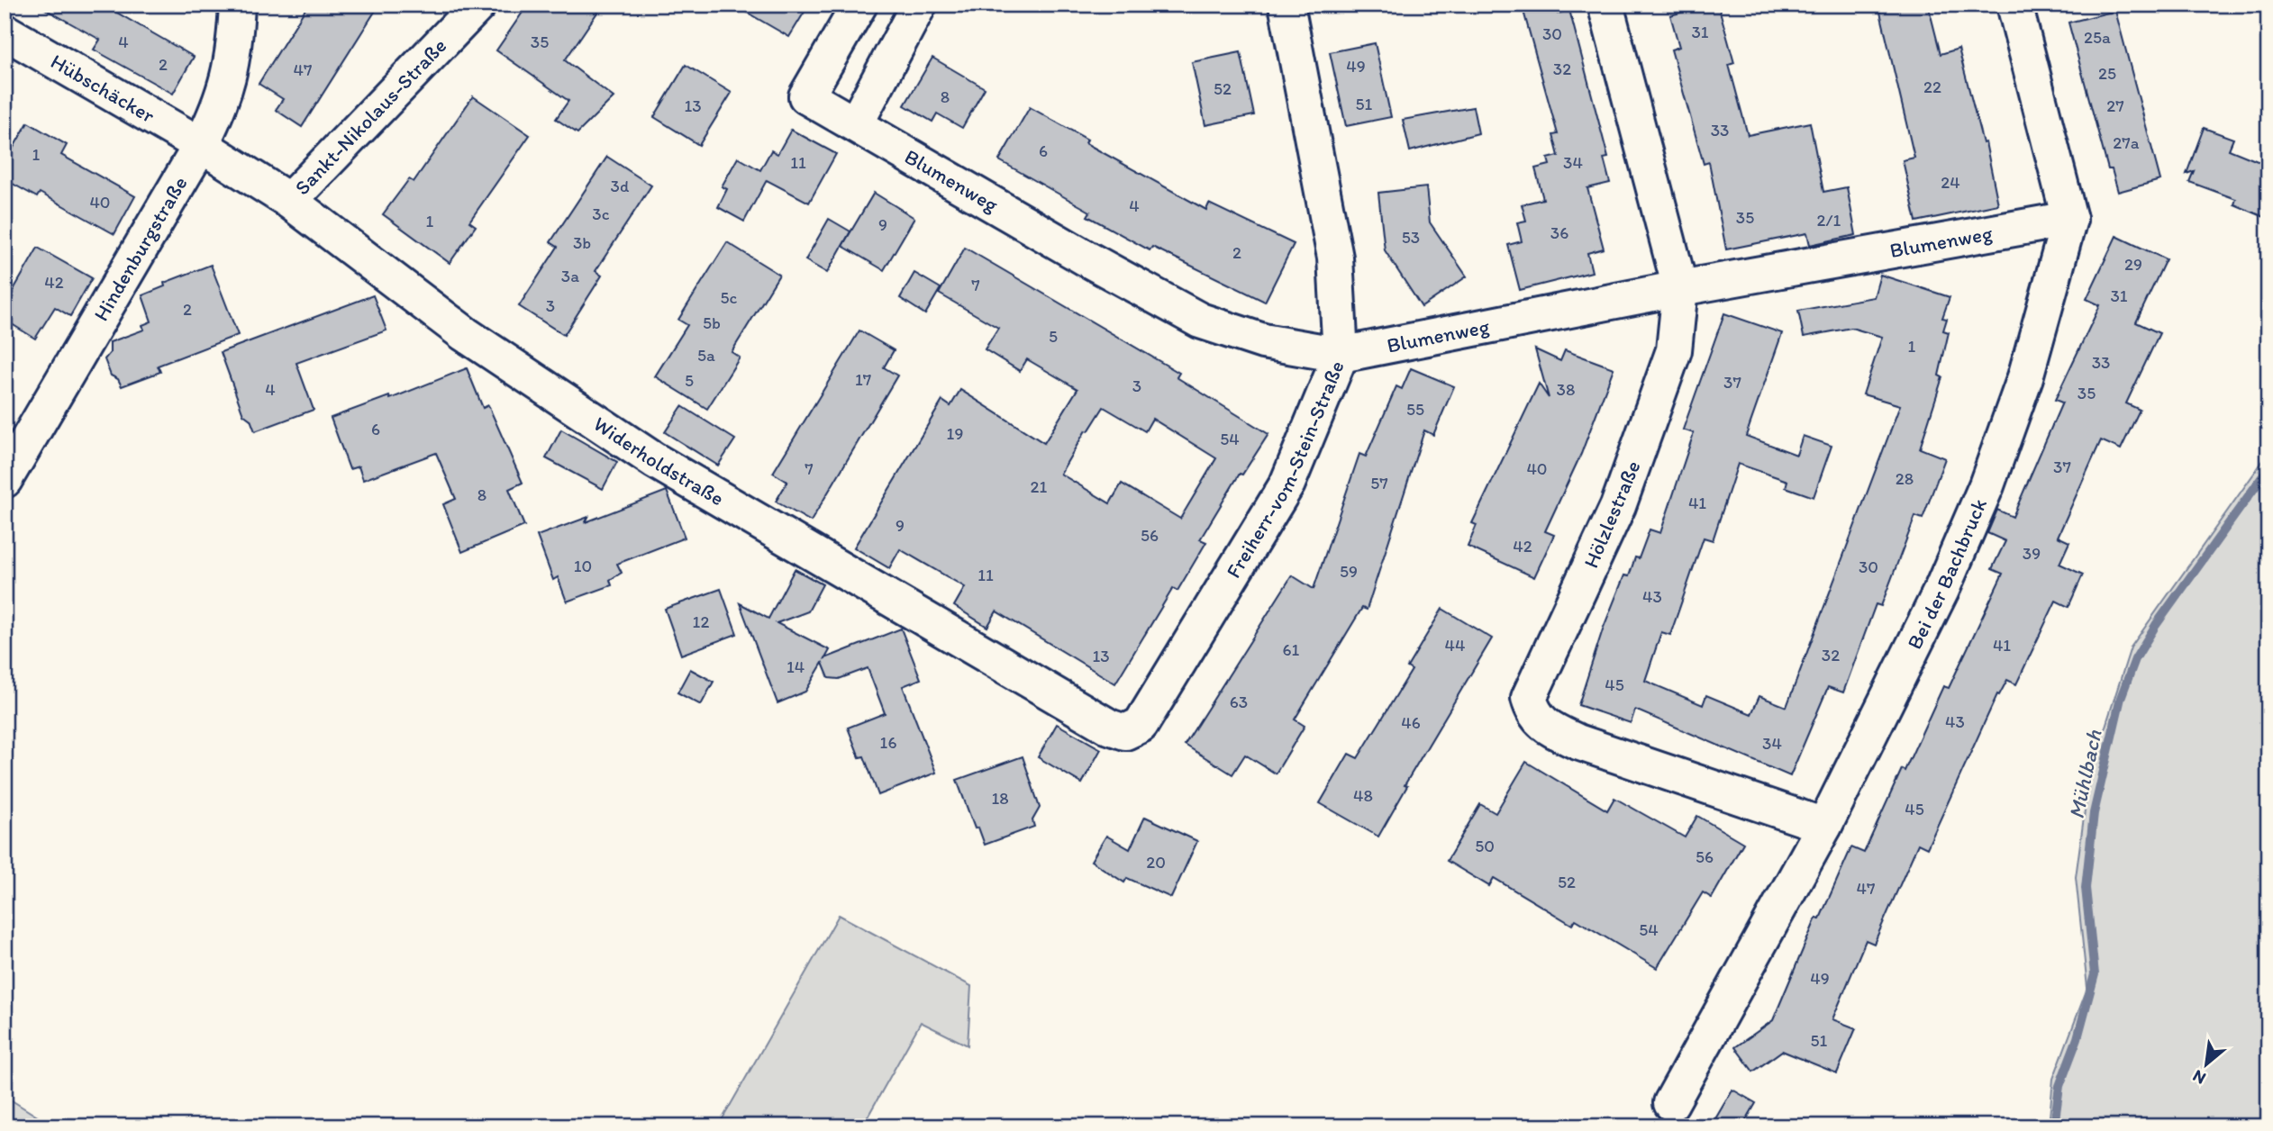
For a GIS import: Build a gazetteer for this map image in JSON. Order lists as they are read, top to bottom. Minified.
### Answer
{"streets":{"street":["Hübschäcker","Sankt-Nikolaus-Straße","Blumenweg","Hindenburgstraße","Widerholdstraße","Freiherr-vom-Stein-Straße","Hölzlestraße","Bei der Bachbruck"]},"crossings":[["Hübschäcker","Hindenburgstraße"],["Hübschäcker","Widerholdstraße"],["Sankt-Nikolaus-Straße","Widerholdstraße"],["Blumenweg","Freiherr-vom-Stein-Straße"],["Blumenweg","Hölzlestraße"],["Blumenweg","Bei der Bachbruck"],["Hindenburgstraße","Widerholdstraße"],["Widerholdstraße","Freiherr-vom-Stein-Straße"],["Hölzlestraße","Bei der Bachbruck"]],"water":["Mühlbach"],"house_numbers":["31","30","25a","4","35","2","49","32","47","25","22","52","8","51","13","27","33","27a","6","1","11","34","24","3d","40","4","3c","35","2/1","1","9","36","53","3b","2","29","3a","42","7","31","5c","3","2","5b","5","1","5a","33","17","5","37","3","4","38","35","55","6","19","54","37","7","40","28","57","21","8","41","9","56","42","39","10","30","59","11","43","12","44","41","61","32","13","14","45","63","43","46","16","34","48","18","45","50","56","20","52","47","54","49","51"],"north":"bottom left"}
